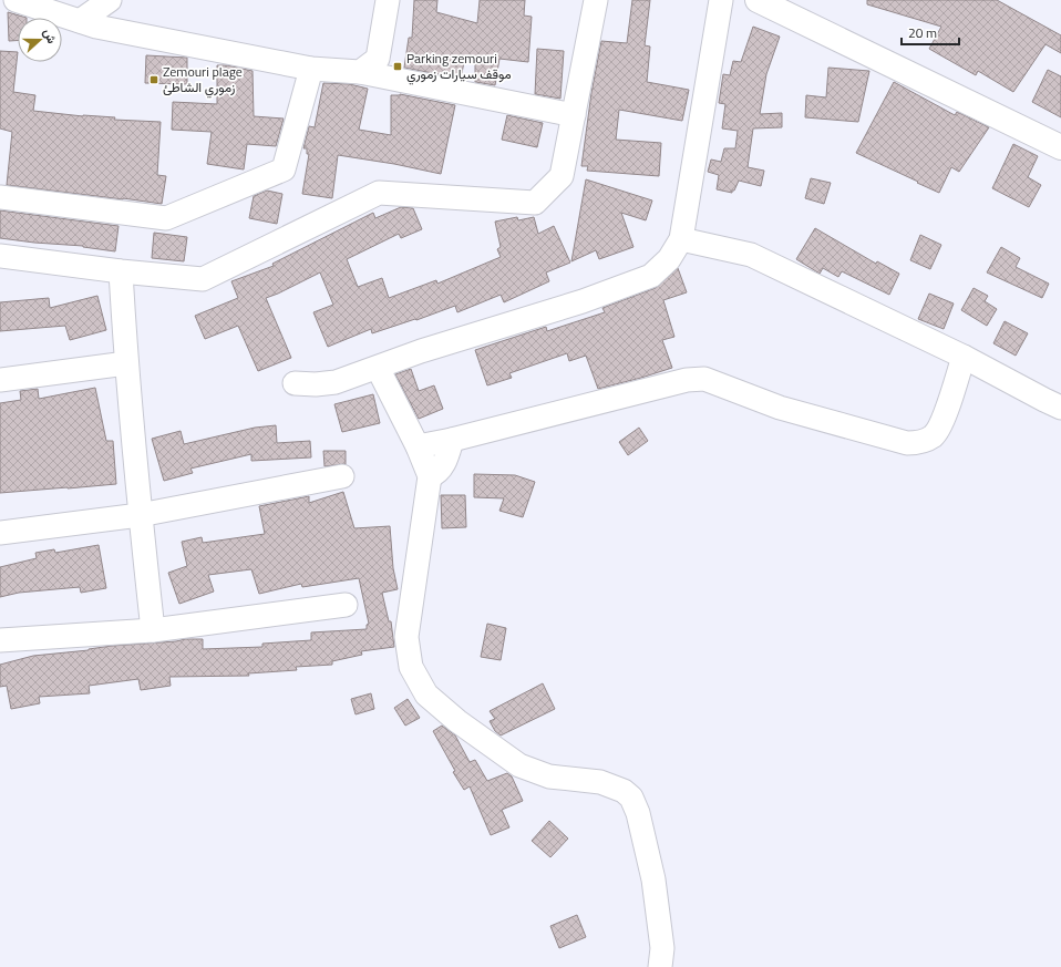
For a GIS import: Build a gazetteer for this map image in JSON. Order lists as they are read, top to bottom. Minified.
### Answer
{"places":{"transit":["Parking zemouri موقف سيارات زموري","Zemouri plage زموري الشاطئ"]},"scale_bar":"20 m","north":"right"}
